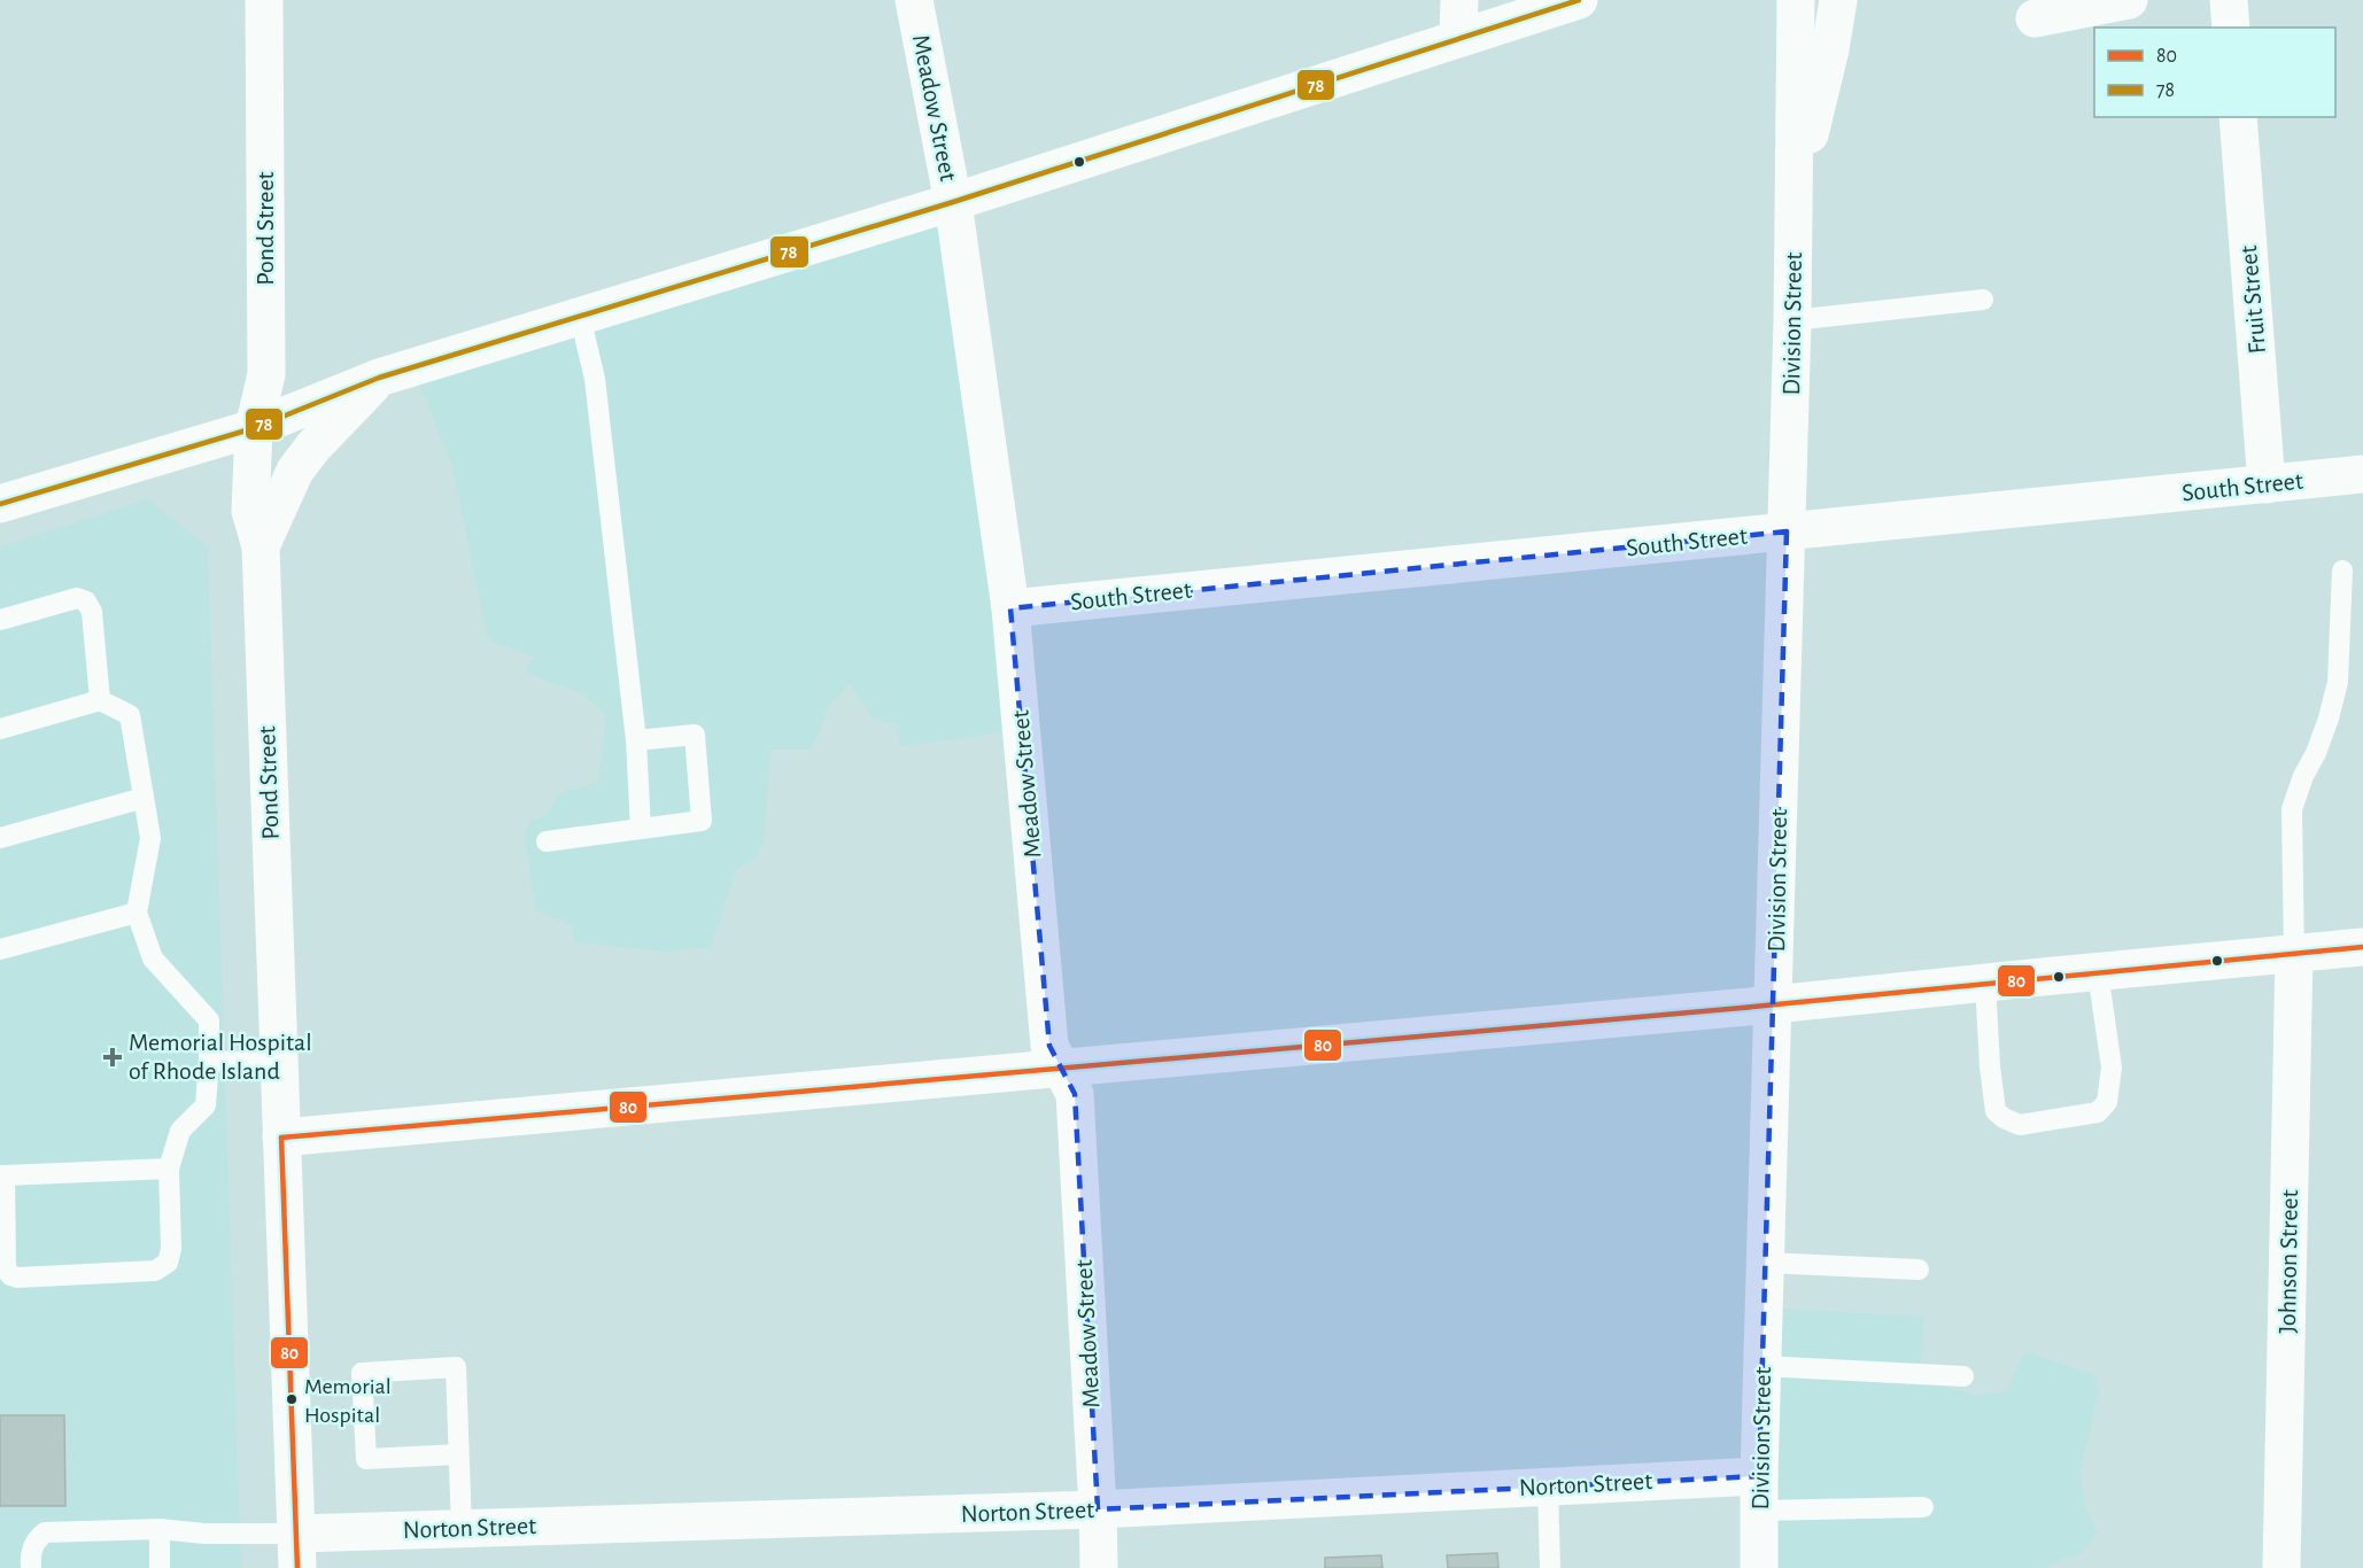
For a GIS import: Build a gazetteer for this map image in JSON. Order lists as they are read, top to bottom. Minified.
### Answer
{"streets":{"street":["Meadow Street","Pond Street","Fruit Street","Division Street","South Street","Johnson Street","Norton Street"]},"crossings":[["Meadow Street","South Street"],["Meadow Street","Norton Street"],["Pond Street","Norton Street"],["Fruit Street","South Street"],["Division Street","South Street"],["Division Street","Norton Street"]],"places":{"health":["Memorial Hospital of Rhode Island"],"other":["Memorial Hospital"]},"lines":["transit line 78","transit line 80"],"legend":["80","78"]}
